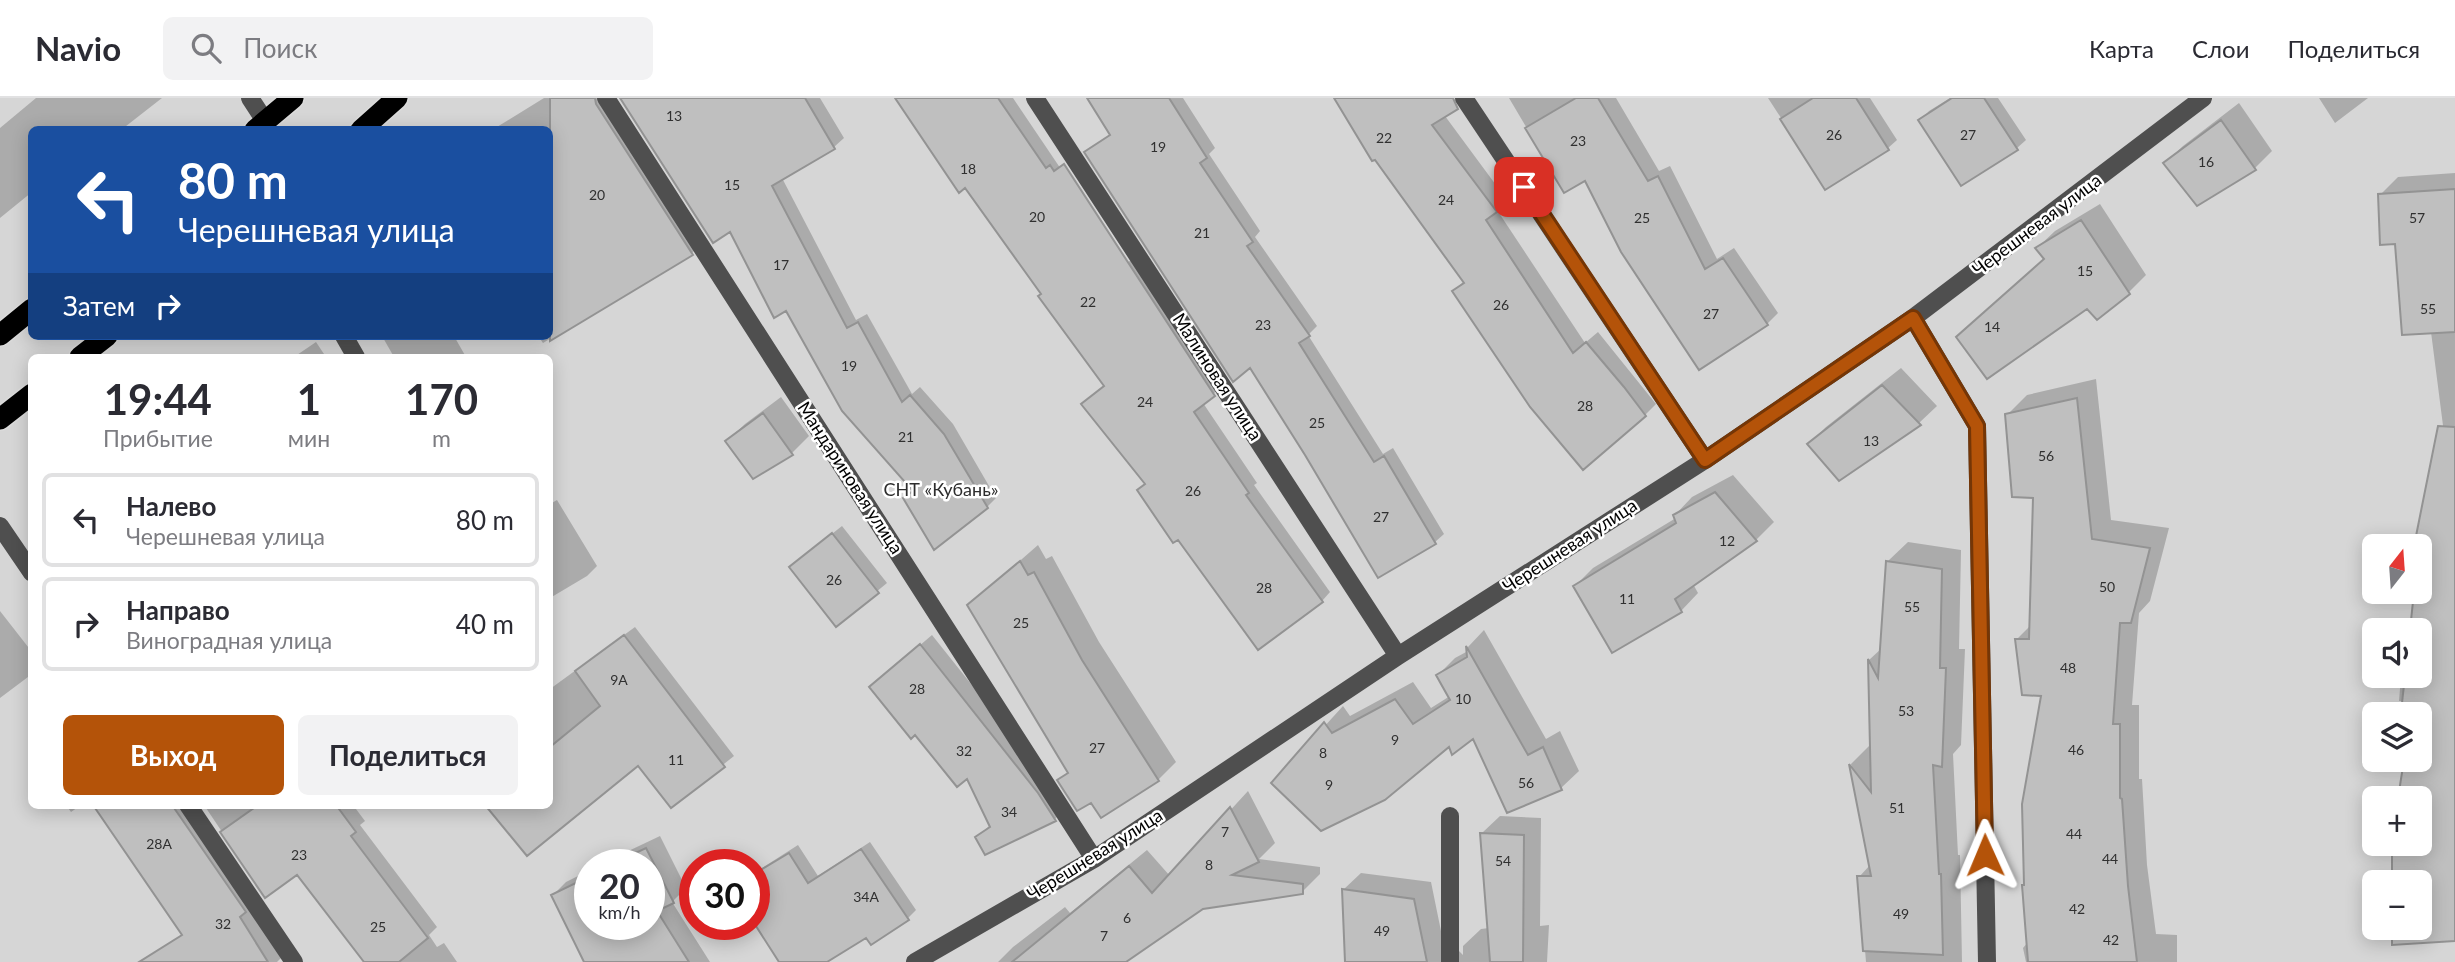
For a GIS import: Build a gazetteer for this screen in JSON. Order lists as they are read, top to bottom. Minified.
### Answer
{"streets":{"street":["Черешневая улица","Малиновая улица","Мандариновая улица"]},"crossings":[["Черешневая улица","Малиновая улица"],["Черешневая улица","Мандариновая улица"]],"parks":["СНТ «Кубань»"],"house_numbers":["13","26","27","22","23","19","16","18","15","20","24","20","25","57","21","17","15","22","26","55","27","23","14","19","24","28","25","21","13","56","26","27","12","26","50","28","11","55","25","48","9А","28","10","53","9","27","46","32","8","11","56","9","51","34","7","44","28А","23","44","54","8","34А","42","49","6","32","25","49","7","42"],"north":"top","page":{"header":"Navio","search":"Поиск","nav":["Карта","Слои","Поделиться"],"turn":["80 m","Черешневая улица"],"then":"Затем","eta":["19:44","Прибытие","1","мин","170","m"],"list":[{"name":"Налево","note":"Черешневая улица","value":"80 m"},{"name":"Направо","note":"Виноградная улица","value":"40 m"}],"map_buttons":["+","−"],"buttons":["Выход","Поделиться"],"speed":"20 km/h","limit":"30"}}
